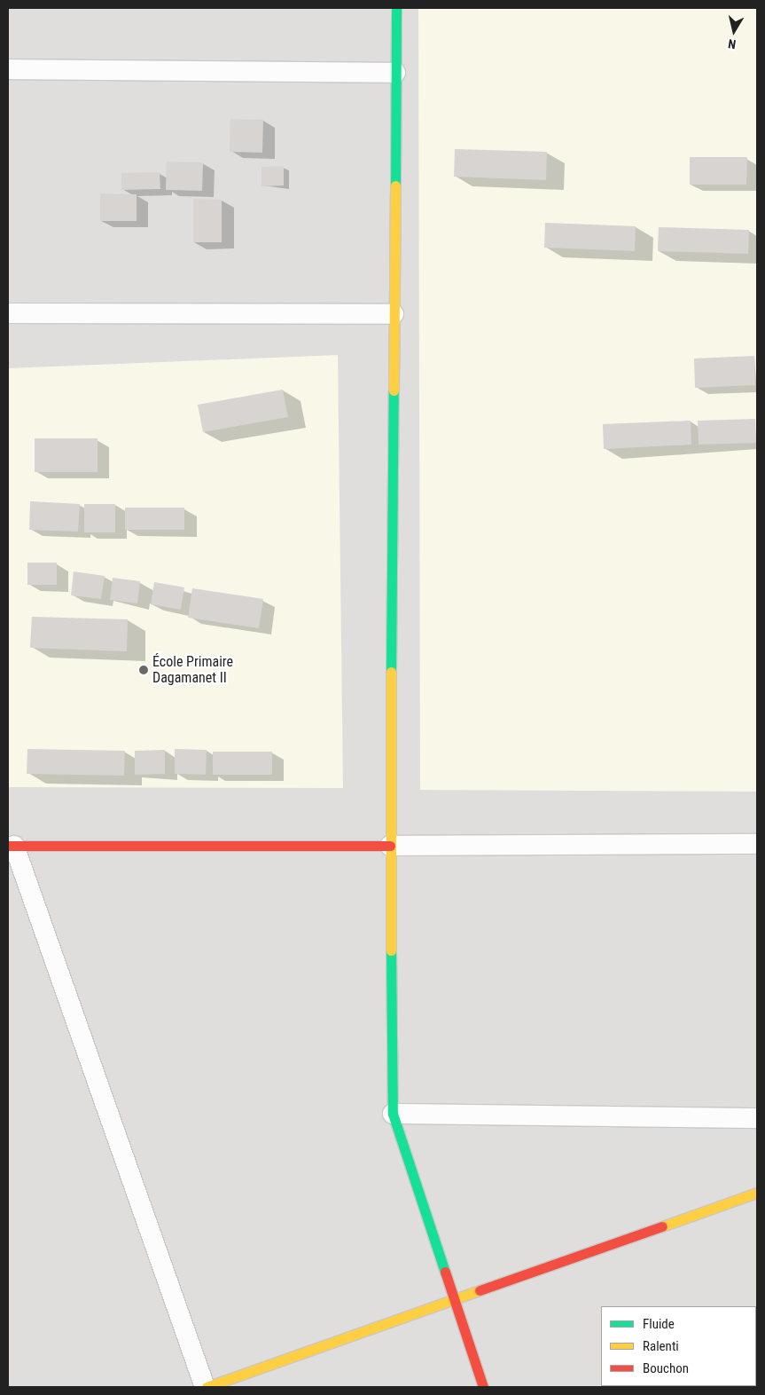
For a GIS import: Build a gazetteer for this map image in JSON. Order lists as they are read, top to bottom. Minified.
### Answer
{"places":["École Primaire Dagamanet II"],"legend":["Fluide","Ralenti","Bouchon"],"north":"bottom"}
